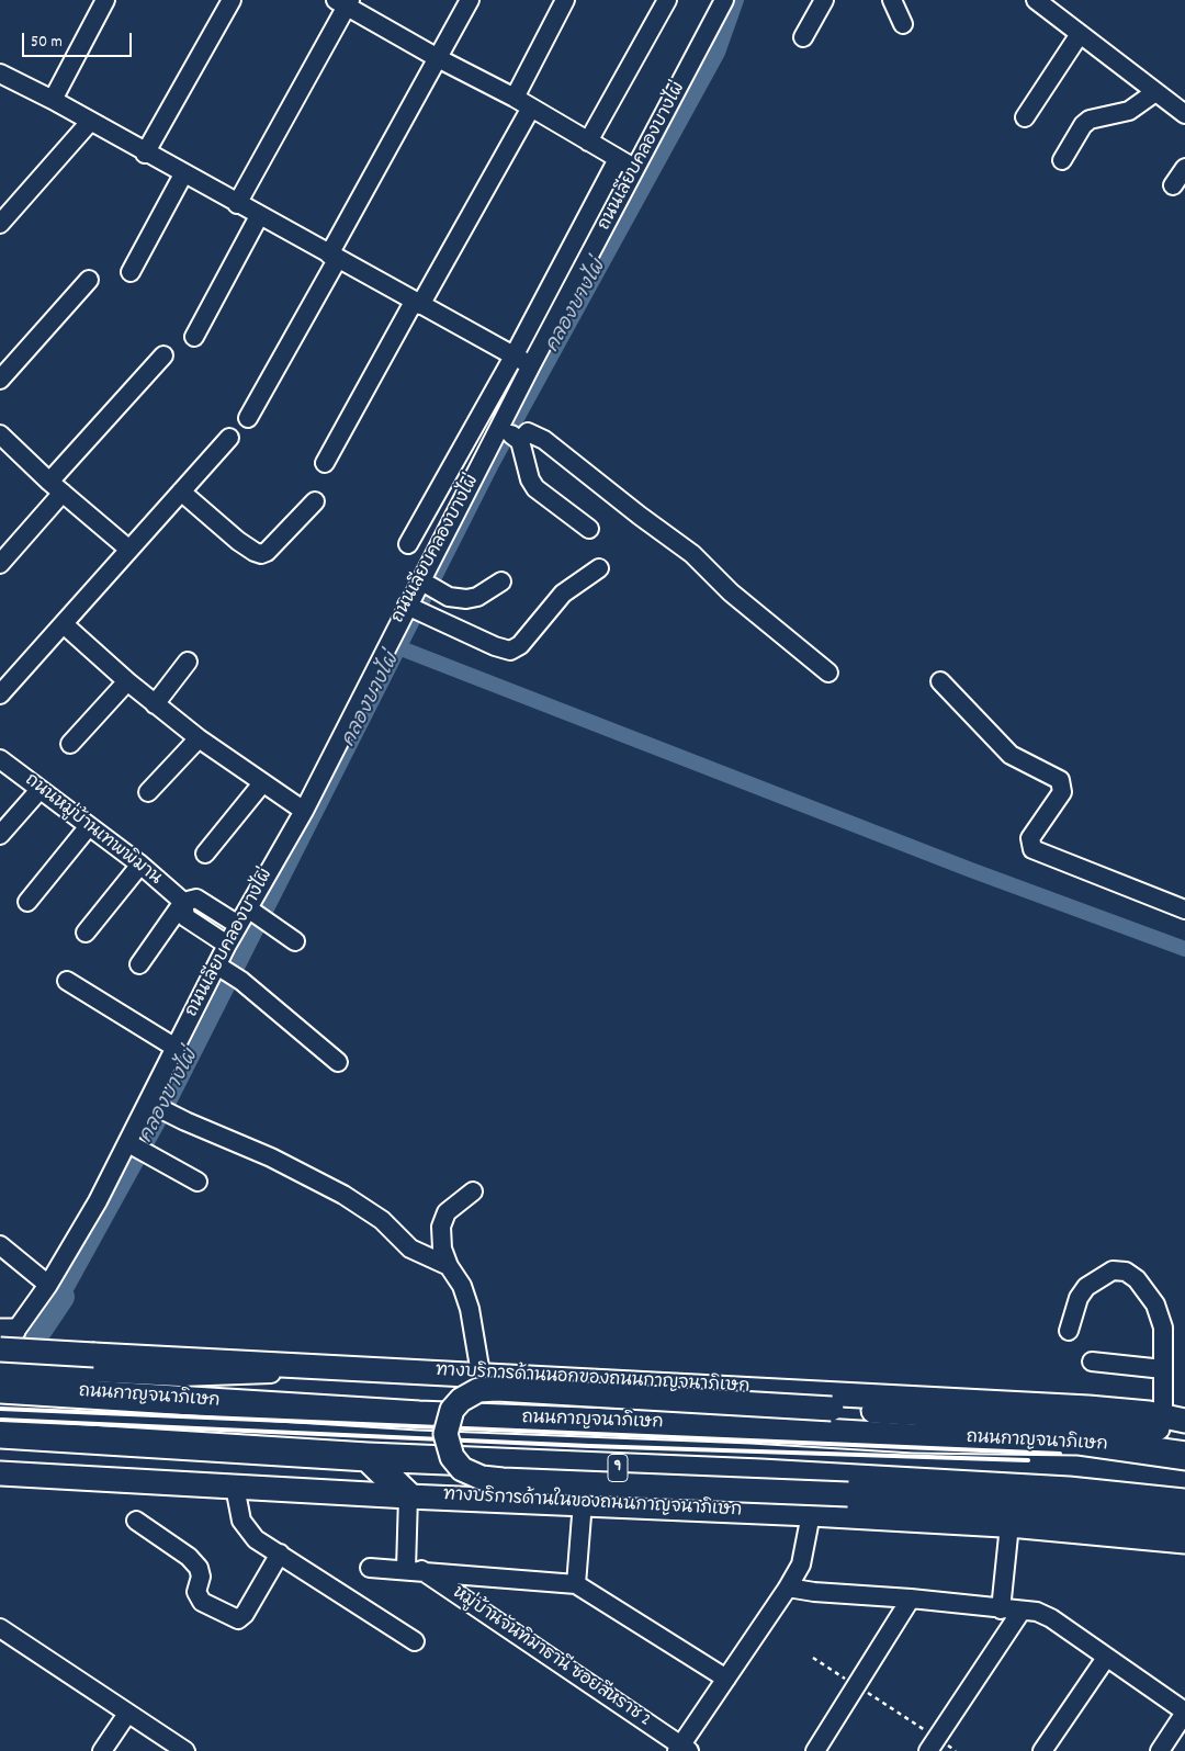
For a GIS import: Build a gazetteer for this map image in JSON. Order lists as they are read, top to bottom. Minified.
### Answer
{"streets":{"highway":["ถนนกาญจนาภิเษก","9"],"main road":["ทางบริการด้านนอกของถนนกาญจนาภิเษก","ทางบริการด้านในของถนนกาญจนาภิเษก"],"street":["ถนนเลียบคลองบางไผ่","ถนนหมู่บ้านเทพพิมาน","หมู่บ้านจันทิมาธานี ซอยสีหราช 2"]},"crossings":[["ถนนเลียบคลองบางไผ่","ถนนหมู่บ้านเทพพิมาน"]],"water":["คลองบางไผ่"],"scale_bar":"50 m"}
